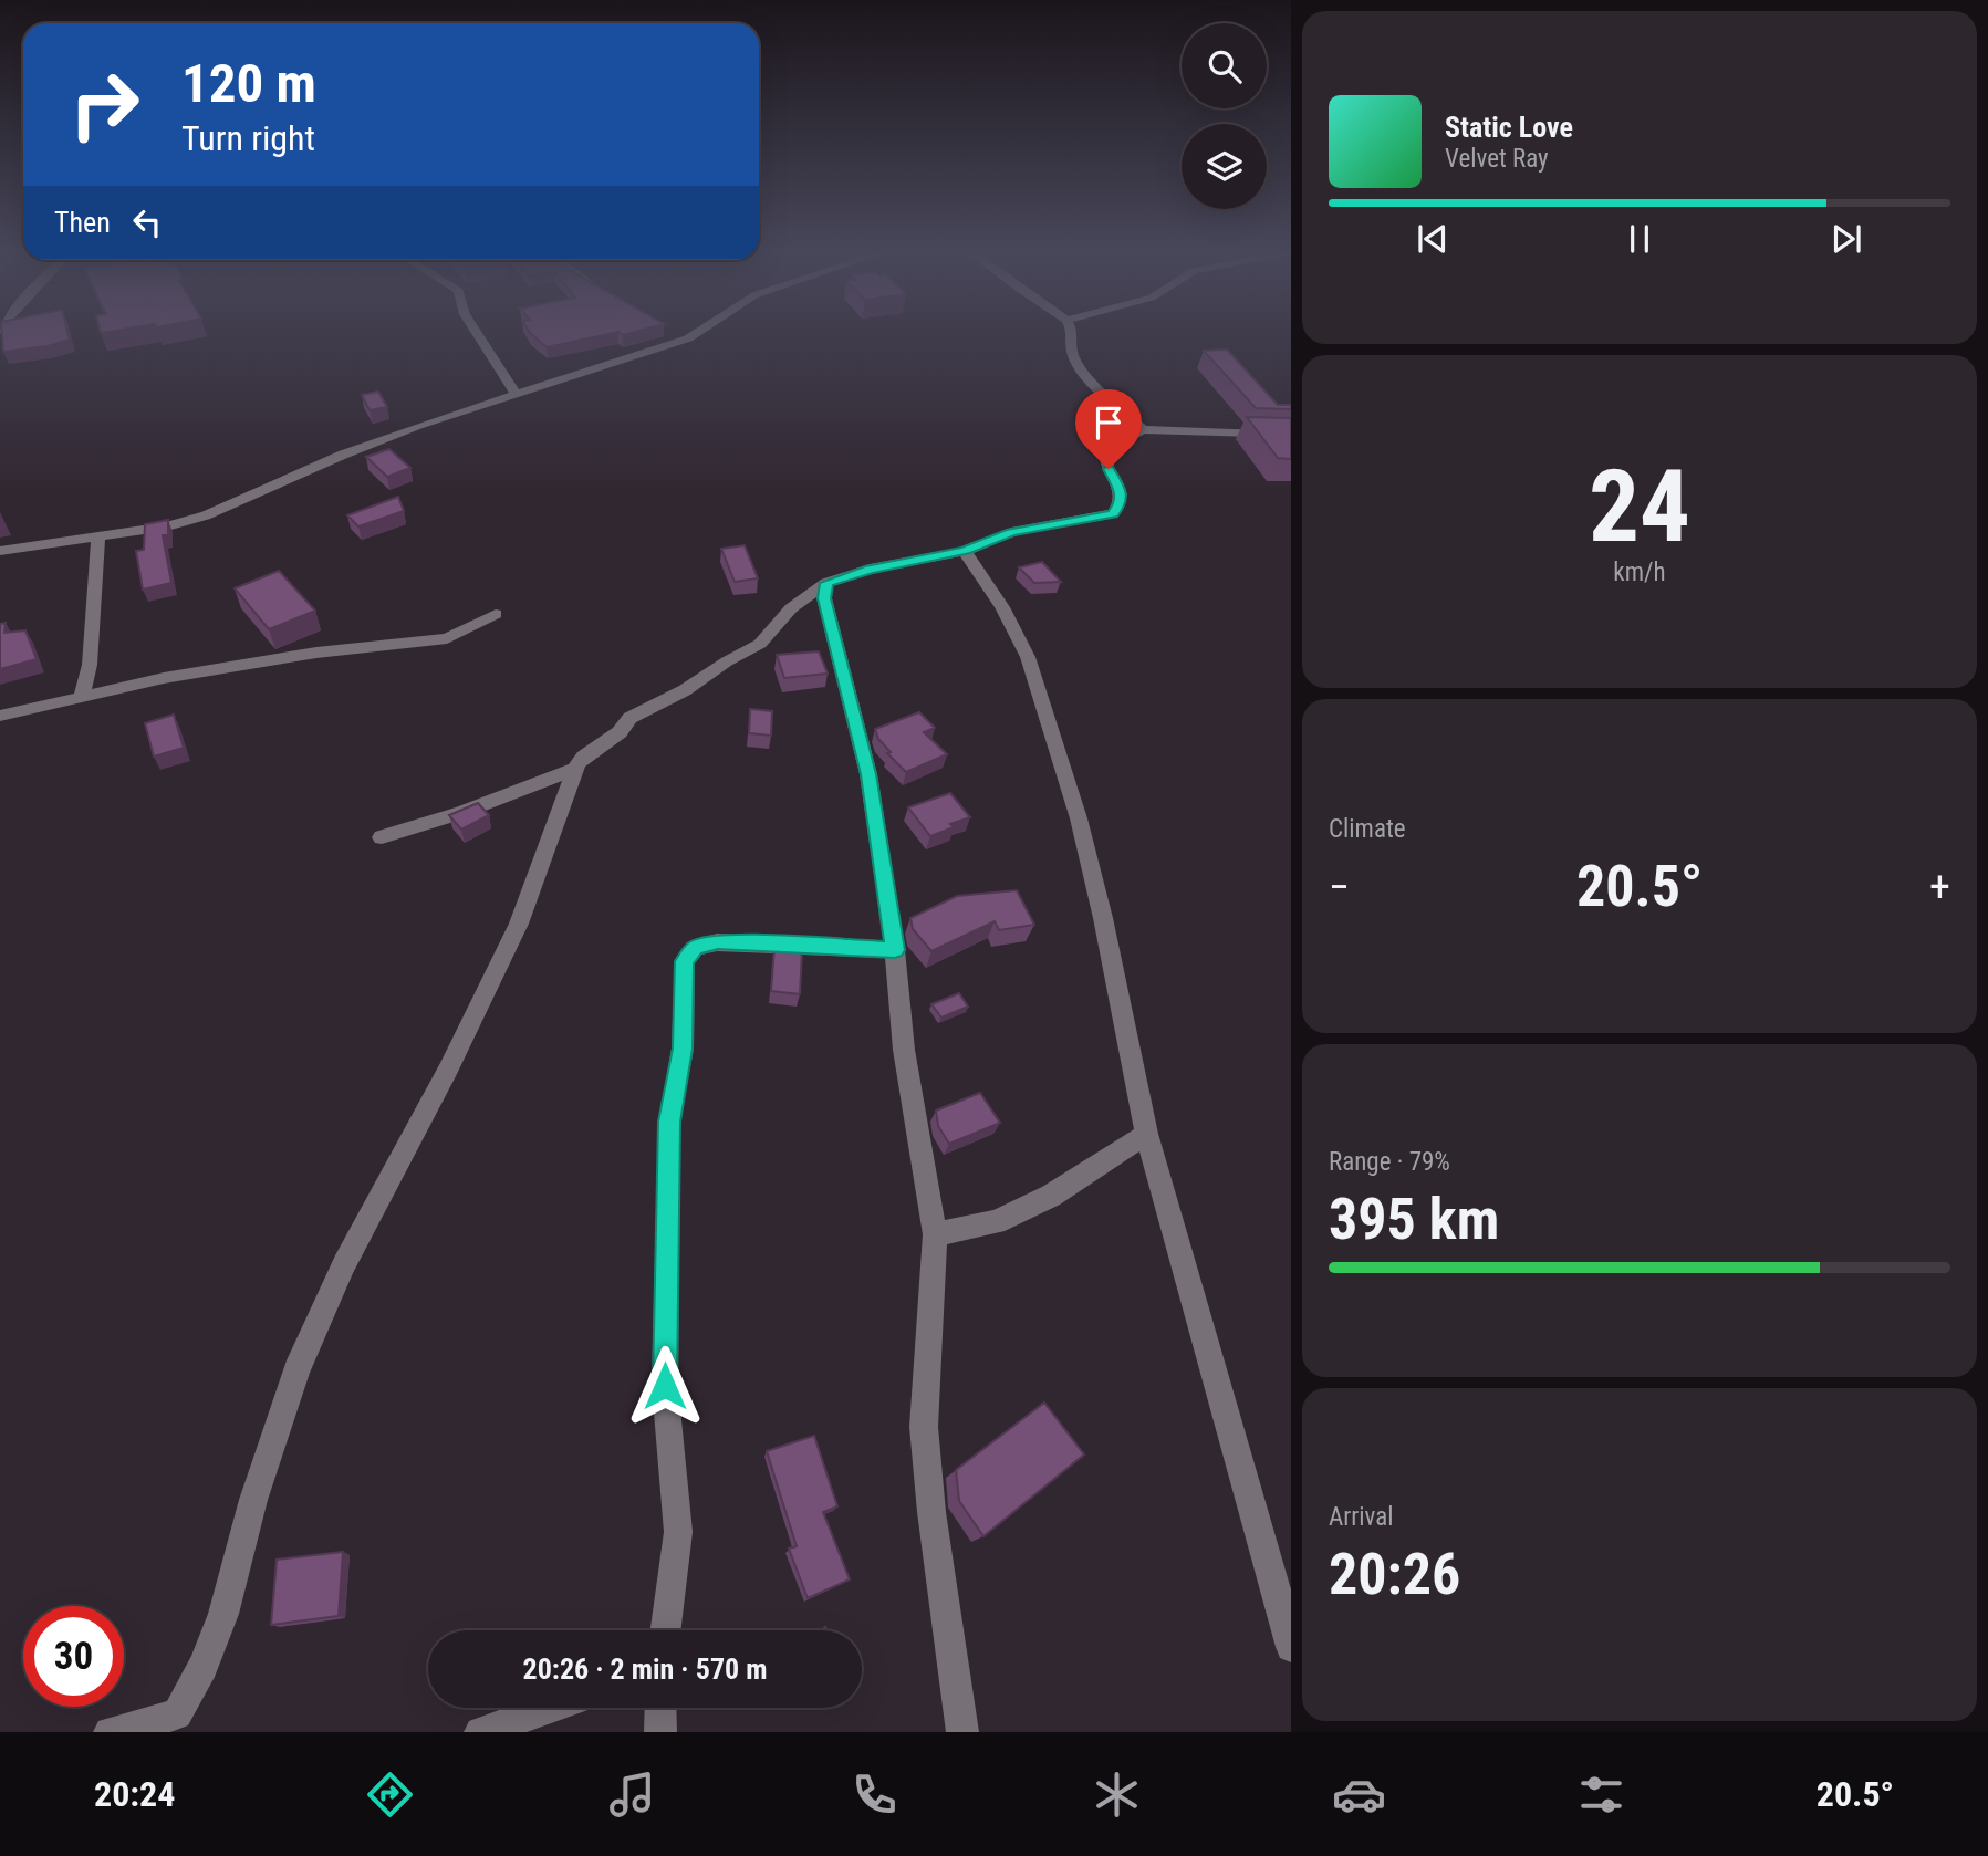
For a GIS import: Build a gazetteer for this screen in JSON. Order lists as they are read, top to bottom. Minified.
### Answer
{"page":{"turn":["120 m","Turn right"],"song":["Static Love","Velvet Ray"],"then":"Then","tile":[["24","km/h"],"Climate",["Range · 79%","395 km"],["Arrival","20:26"]],"heat":["−","20.5°","+"],"limit":"30","trip":"20:26 · 2 min · 570 m","tabs":["20:24","20.5°"]}}
